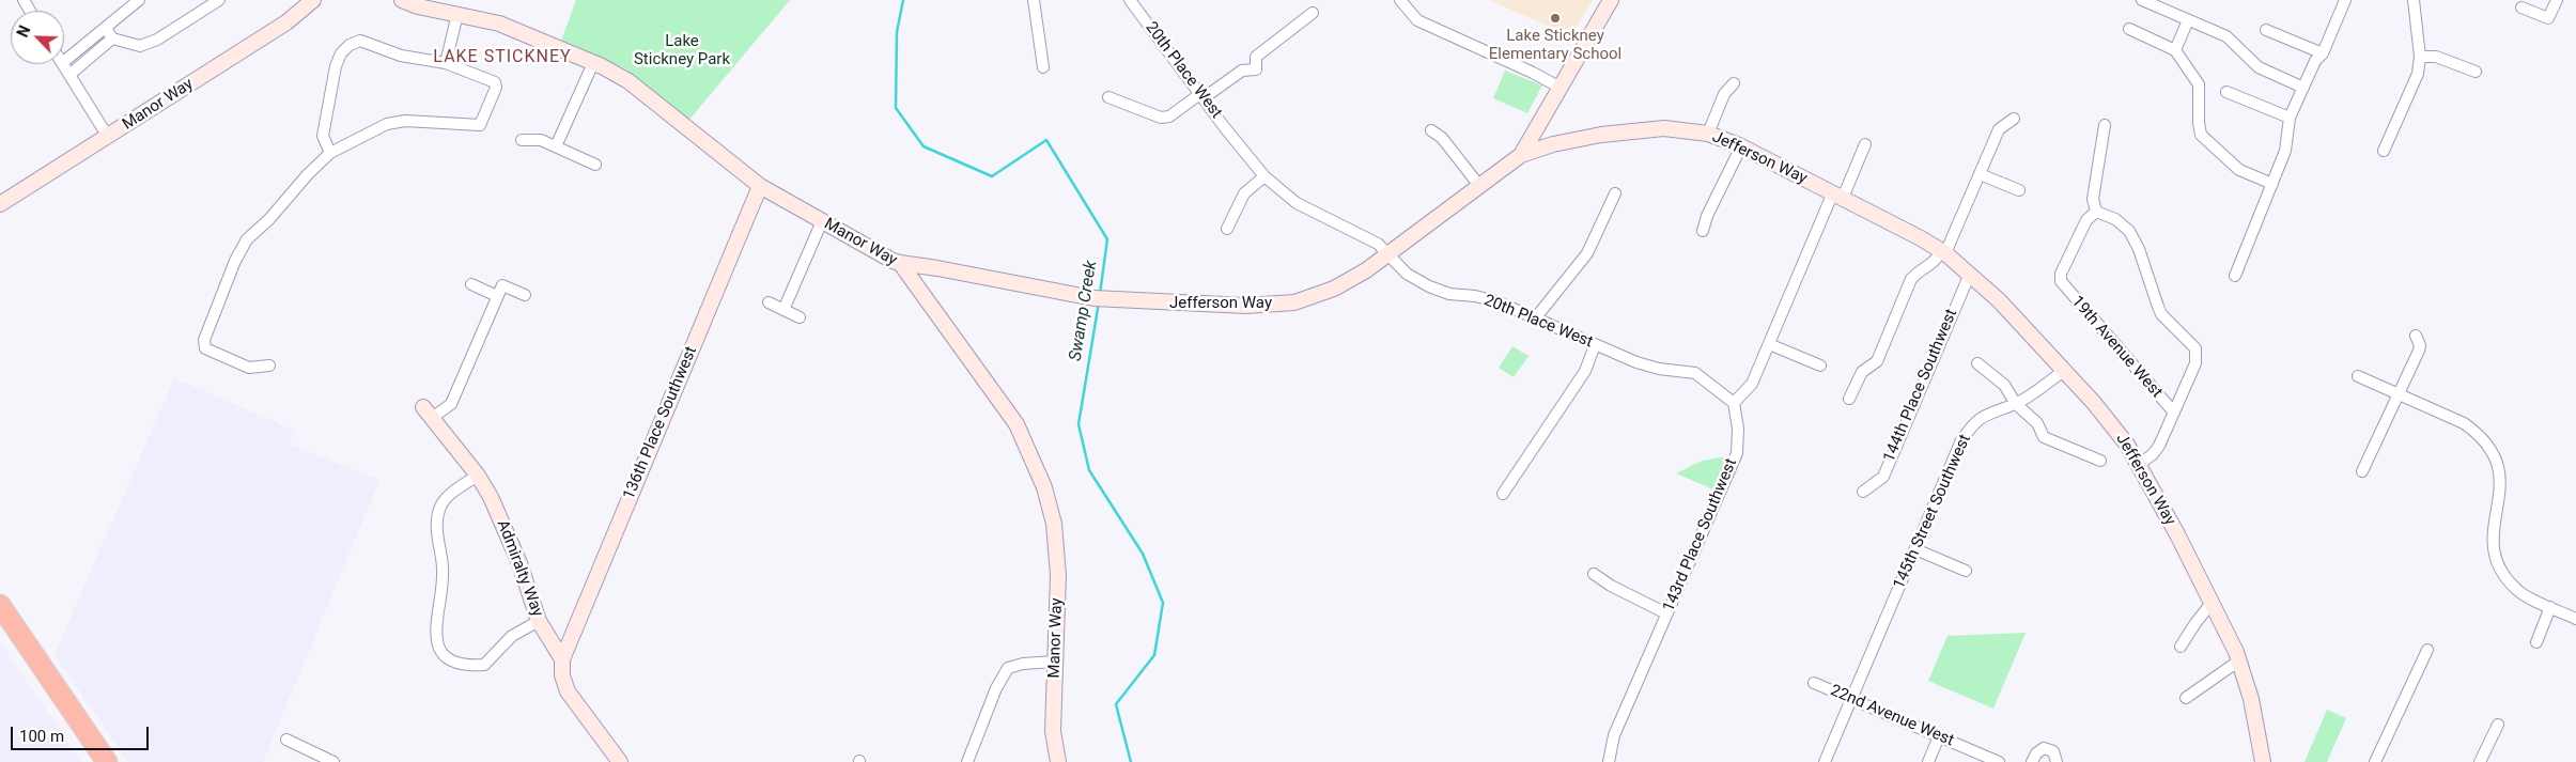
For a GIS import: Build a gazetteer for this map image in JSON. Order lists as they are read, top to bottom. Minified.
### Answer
{"streets":{"street":["20th Place West","Manor Way","Jefferson Way","19th Avenue West","144th Place Southwest","136th Place Southwest","145th Street Southwest","143rd Place Southwest","Admiralty Way","22nd Avenue West"]},"crossings":[["20th Place West","Jefferson Way"],["20th Place West","143rd Place Southwest"],["Manor Way","Jefferson Way"],["Manor Way","136th Place Southwest"],["Jefferson Way","144th Place Southwest"],["Jefferson Way","145th Street Southwest"],["136th Place Southwest","Admiralty Way"],["145th Street Southwest","22nd Avenue West"]],"districts":["LAKE STICKNEY"],"water":["Swamp Creek"],"parks":["Lake Stickney Park"],"places":["Lake Stickney Elementary School"],"scale_bar":"100 m","north":"top left"}
